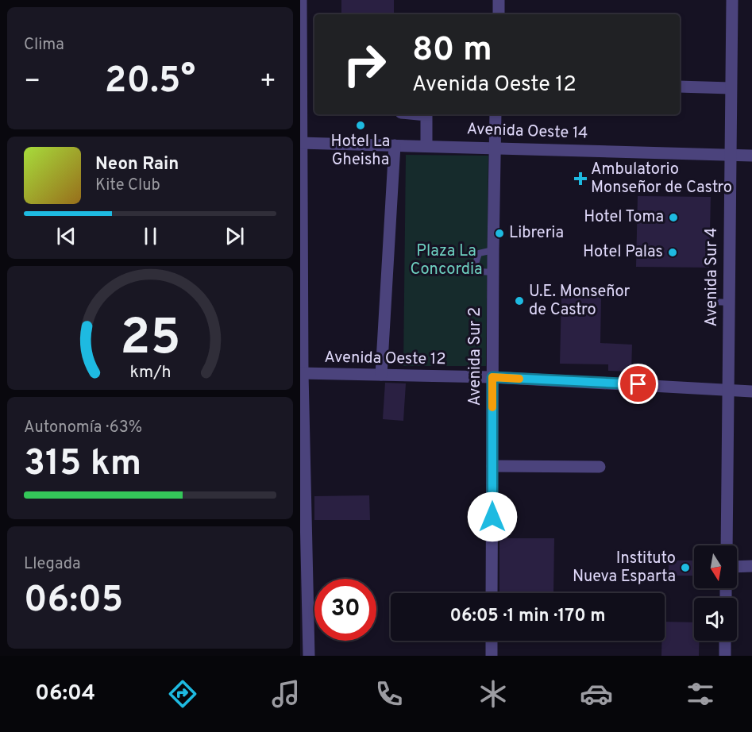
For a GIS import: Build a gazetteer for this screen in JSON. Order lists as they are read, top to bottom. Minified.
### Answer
{"streets":{"street":["Avenida Oeste 14","Avenida Sur 4","Avenida Sur 2","Avenida Oeste 12"]},"crossings":[["Avenida Oeste 14","Avenida Sur 4"],["Avenida Oeste 14","Avenida Sur 2"],["Avenida Sur 4","Avenida Oeste 12"],["Avenida Sur 2","Avenida Oeste 12"]],"parks":["Plaza La Concordia"],"places":{"other":["Hotel La Gheisha","Hotel Toma","Libreria","Hotel Palas","U.E. Monseñor de Castro","Instituto Nueva Esparta"],"health":["Ambulatorio Monseñor de Castro"]},"north":"bottom","page":{"tile":["Clima",["Autonomía · 63%","315 km"],["Llegada","06:05"]],"turn":["80 m","Avenida Oeste 12"],"heat":["−","20.5°","+"],"song":["Neon Rain","Kite Club"],"limit":"30","trip":"06:05 · 1 min · 170 m","tabs":"06:04","gauge":["25","km/h"]}}
